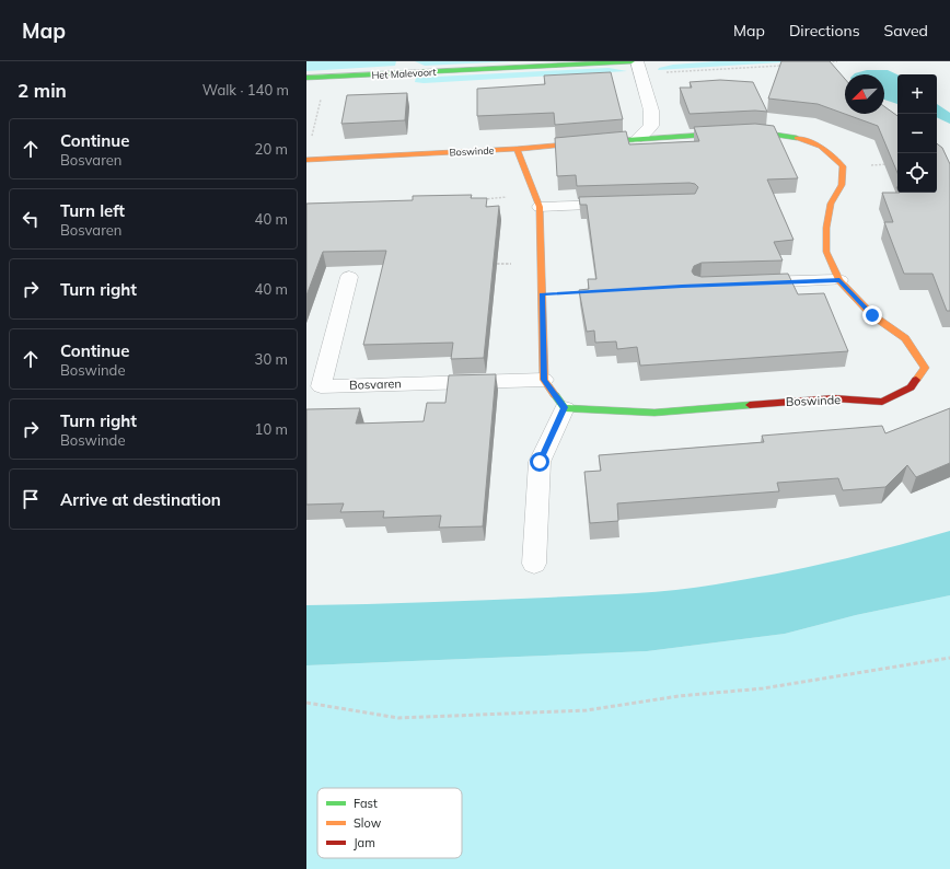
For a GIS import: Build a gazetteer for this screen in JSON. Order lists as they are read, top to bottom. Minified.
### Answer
{"streets":{"street":["Het Malevoort","Boswinde"],"lane":["Bosvaren"]},"legend":["Fast","Slow","Jam"],"north":"bottom left","page":{"header":"Map","nav":["Map","Directions","Saved"],"heading":["2 min","Walk · 140 m"],"map_buttons":["+","−"],"list":[["Continue","Bosvaren","20 m"],["Turn left","Bosvaren","40 m"],["Turn right","40 m"],["Continue","Boswinde","30 m"],["Turn right","Boswinde","10 m"],"Arrive at destination"]}}
